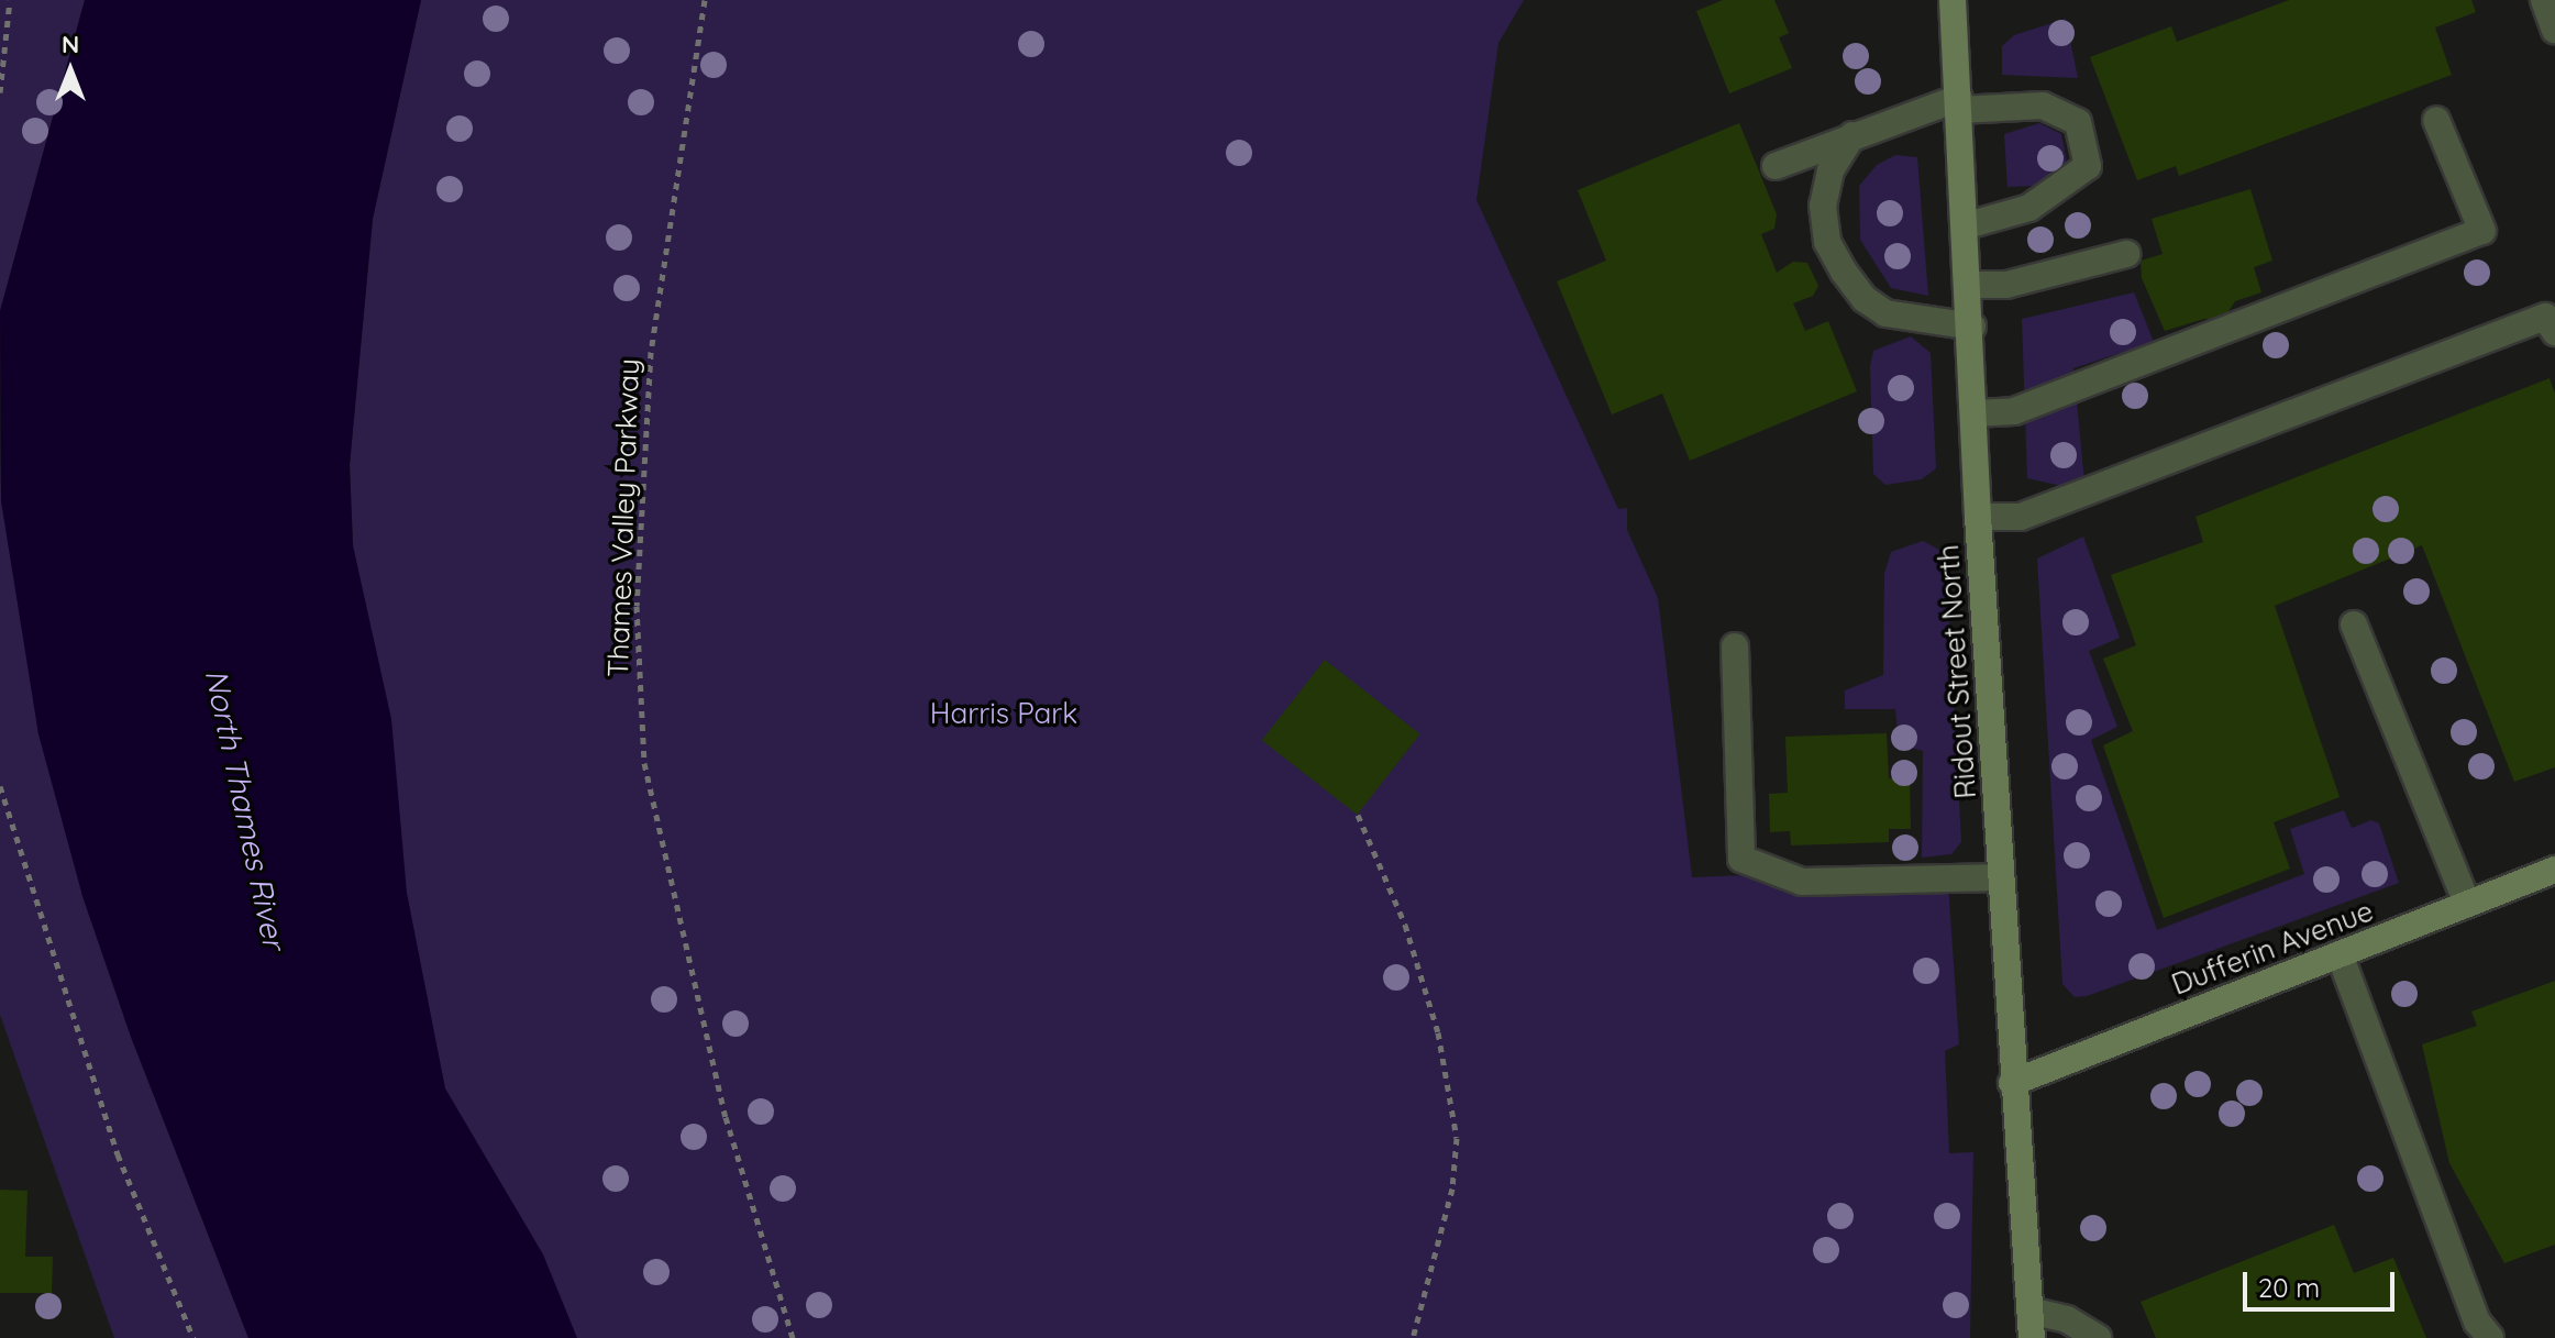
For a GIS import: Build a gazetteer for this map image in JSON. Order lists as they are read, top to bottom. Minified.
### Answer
{"streets":{"street":["Ridout Street North","Dufferin Avenue"],"path":["Thames Valley Parkway"]},"crossings":[["Ridout Street North","Dufferin Avenue"]],"water":["North Thames River"],"parks":["Harris Park"],"scale_bar":"20 m","north":"top"}
